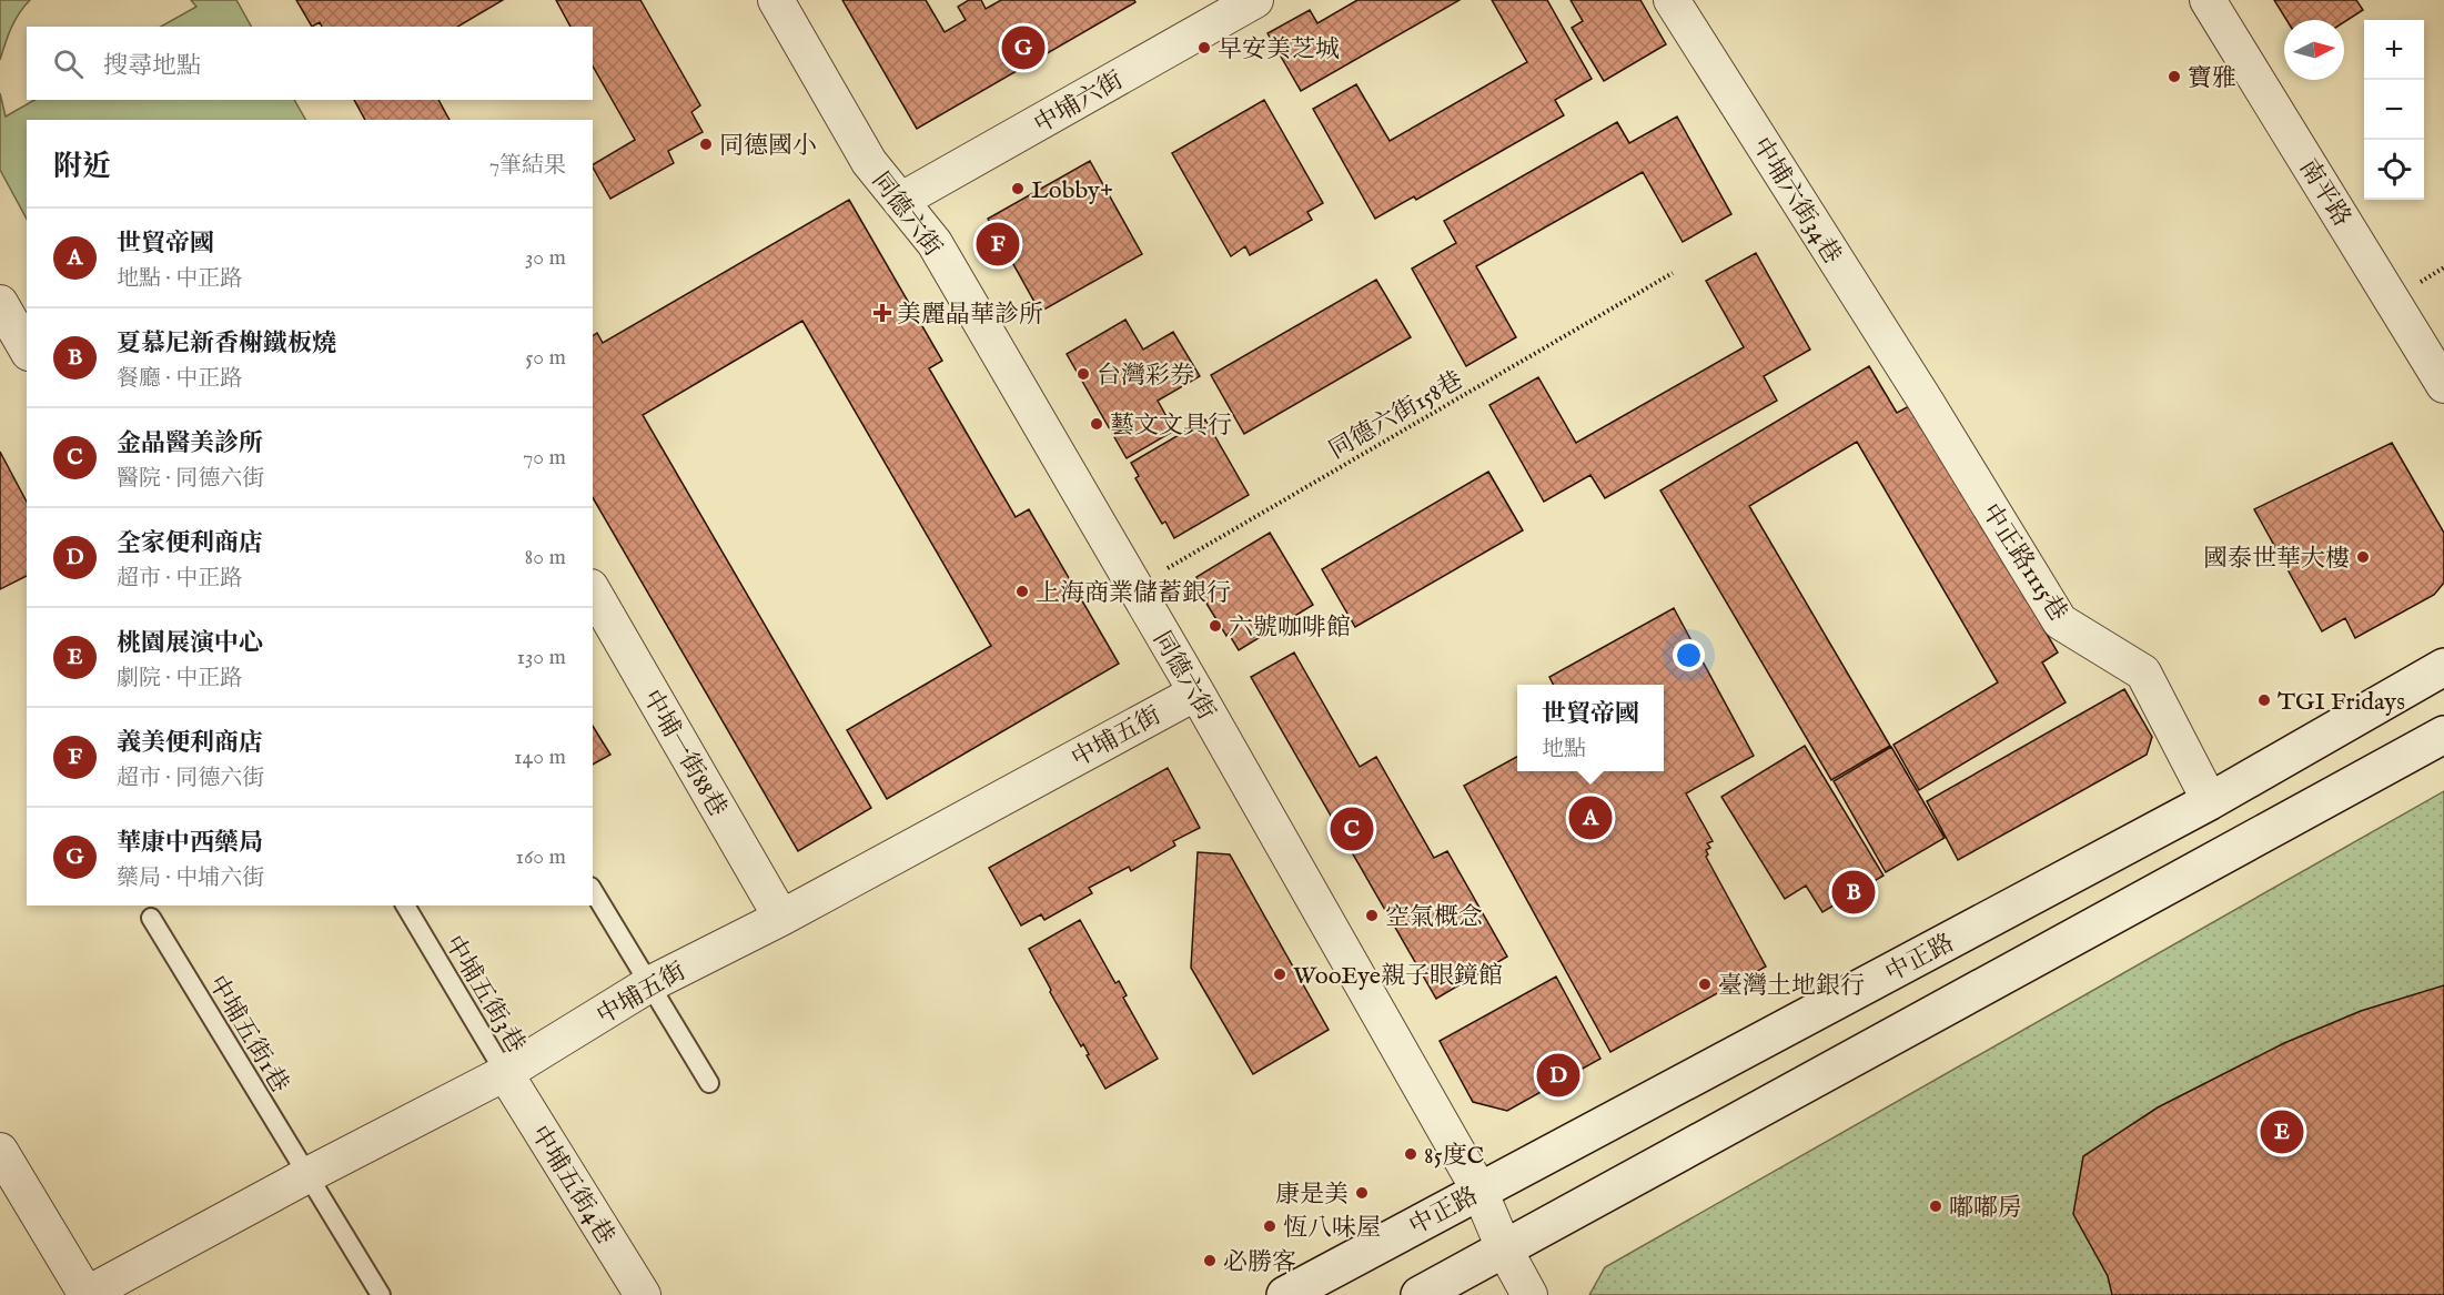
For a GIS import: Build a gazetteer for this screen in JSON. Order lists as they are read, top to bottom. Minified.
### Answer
{"streets":{"street":["中埔六街","南平路","中埔六街34巷","同德六街","中正路1115巷","中埔五街","中埔一街88巷","中正路","中埔五街4巷"],"lane":["中埔五街3巷","中埔五街1巷"],"path":["同德六街158巷"]},"crossings":[["中埔六街","同德六街"],["中埔六街34巷","中正路1115巷"],["同德六街","同德六街158巷"],["同德六街","中埔五街"],["同德六街","中正路"],["中正路1115巷","中正路"],["中埔五街","中埔一街88巷"],["中埔五街","中埔五街3巷"],["中埔五街","中埔五街1巷"],["中埔五街","中埔五街4巷"],["中埔五街3巷","中埔五街4巷"]],"places":{"other":["早安美芝城","寶雅","同德國小","Lobby+","台灣彩券","藝文文具行","國泰世華大樓","上海商業儲蓄銀行","六號咖啡館","TGI Fridays","空氣概念","WooEye親子眼鏡館","臺灣土地銀行","85度C","康是美","嘟嘟房","恆八味屋","必勝客"],"health":["美麗晶華診所"]},"north":"right","page":{"map_buttons":["+","−"],"pins":["G","F","A","C","B","D","E"],"search":"搜尋地點","heading":["附近","7筆結果"],"list":[{"mark":"A","name":"世貿帝國","note":"地點 · 中正路","value":"30 m"},{"mark":"B","name":"夏慕尼新香榭鐵板燒","note":"餐廳 · 中正路","value":"50 m"},{"mark":"C","name":"金晶醫美診所","note":"醫院 · 同德六街","value":"70 m"},{"mark":"D","name":"全家便利商店","note":"超市 · 中正路","value":"80 m"},{"mark":"E","name":"桃園展演中心","note":"劇院 · 中正路","value":"130 m"},{"mark":"F","name":"義美便利商店","note":"超市 · 同德六街","value":"140 m"},{"mark":"G","name":"華康中西藥局","note":"藥局 · 中埔六街","value":"160 m"}],"popup":["世貿帝國","地點"]}}
